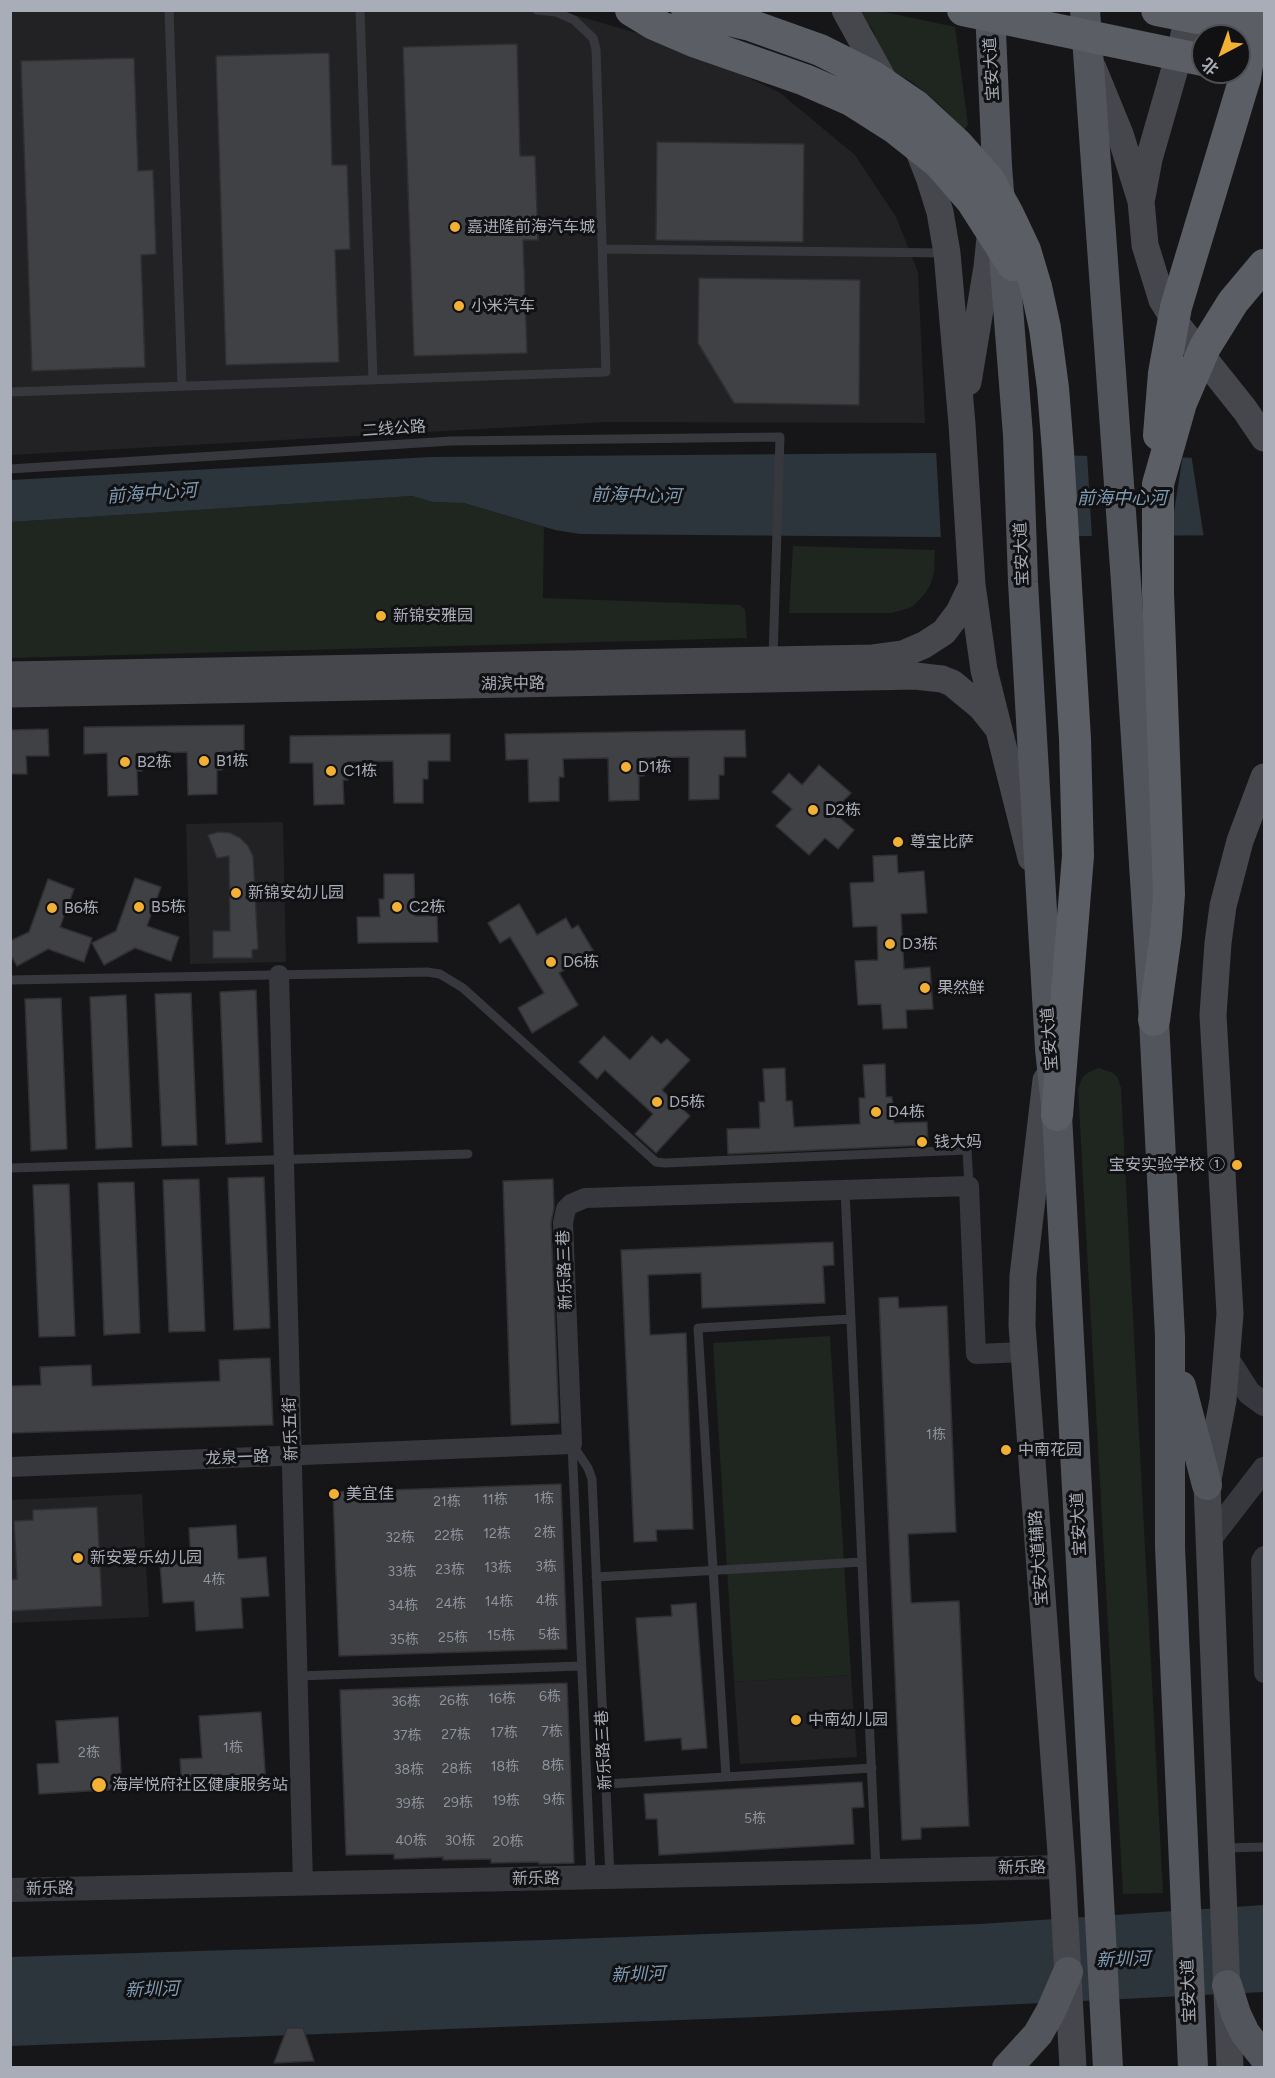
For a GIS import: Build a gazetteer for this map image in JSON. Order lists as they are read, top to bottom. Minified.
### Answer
{"streets":{"main road":["宝安大道","湖滨中路","宝安大道辅路"],"street":["新乐路三巷","新乐五街","龙泉一路","新乐路"],"lane":["二线公路"]},"crossings":[["宝安大道","宝安大道辅路"],["二线公路","湖滨中路"],["新乐路三巷","龙泉一路"],["新乐路三巷","新乐路"],["新乐五街","龙泉一路"],["新乐五街","新乐路"],["宝安大道辅路","新乐路"]],"water":["前海中心河","新圳河"],"places":["嘉进隆前海汽车城","小米汽车","新锦安雅园","B1栋","B2栋","D1栋","C1栋","D2栋","尊宝比萨","新锦安幼儿园","B5栋","C2栋","B6栋","D3栋","D6栋","果然鲜","D5栋","D4栋","钱大妈","宝安实验学校 ①","中南花园","美宜佳","新安爱乐幼儿园","中南幼儿园","海岸悦府社区健康服务站"],"house_numbers":["1栋","1栋","11栋","21栋","2栋","12栋","22栋","32栋","3栋","13栋","23栋","33栋","4栋","4栋","14栋","24栋","34栋","5栋","15栋","25栋","35栋","6栋","16栋","26栋","36栋","7栋","17栋","27栋","37栋","1栋","2栋","8栋","18栋","28栋","38栋","9栋","19栋","29栋","39栋","5栋","40栋","30栋","20栋"],"north":"bottom left"}
